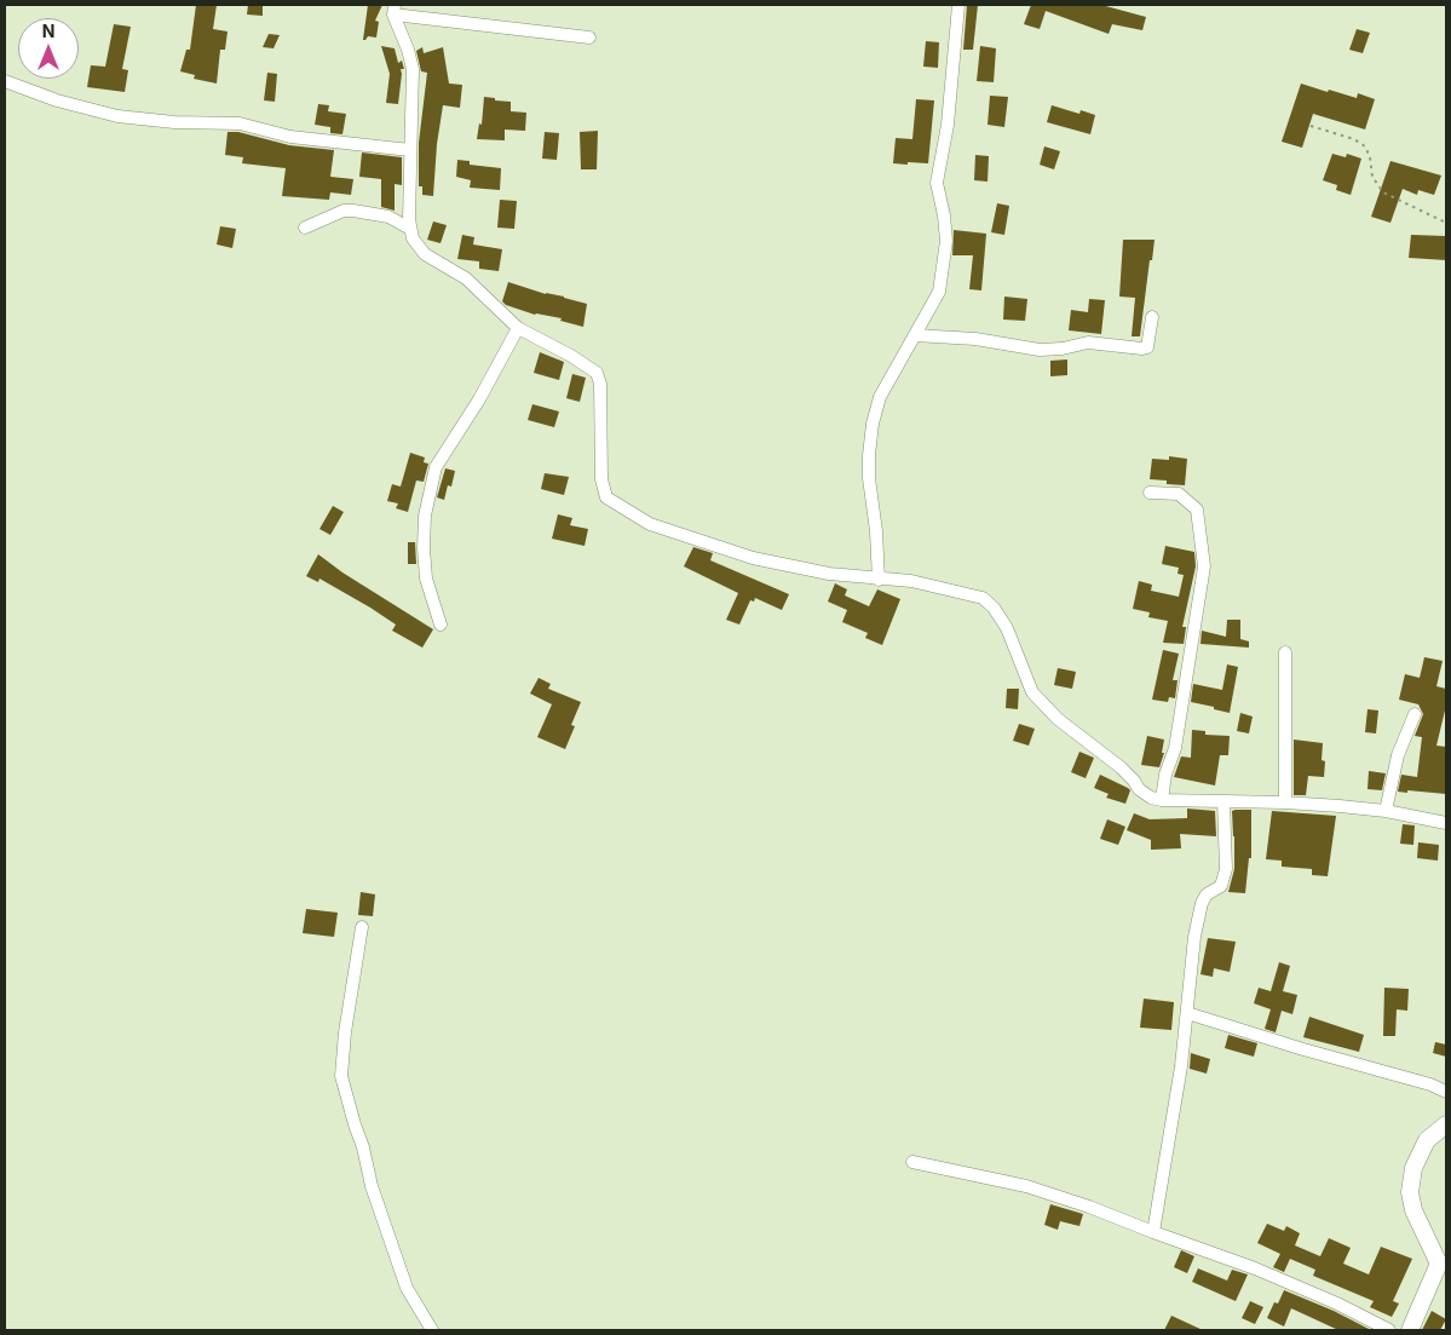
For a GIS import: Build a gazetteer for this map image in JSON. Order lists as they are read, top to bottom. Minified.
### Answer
{"north":"top"}
